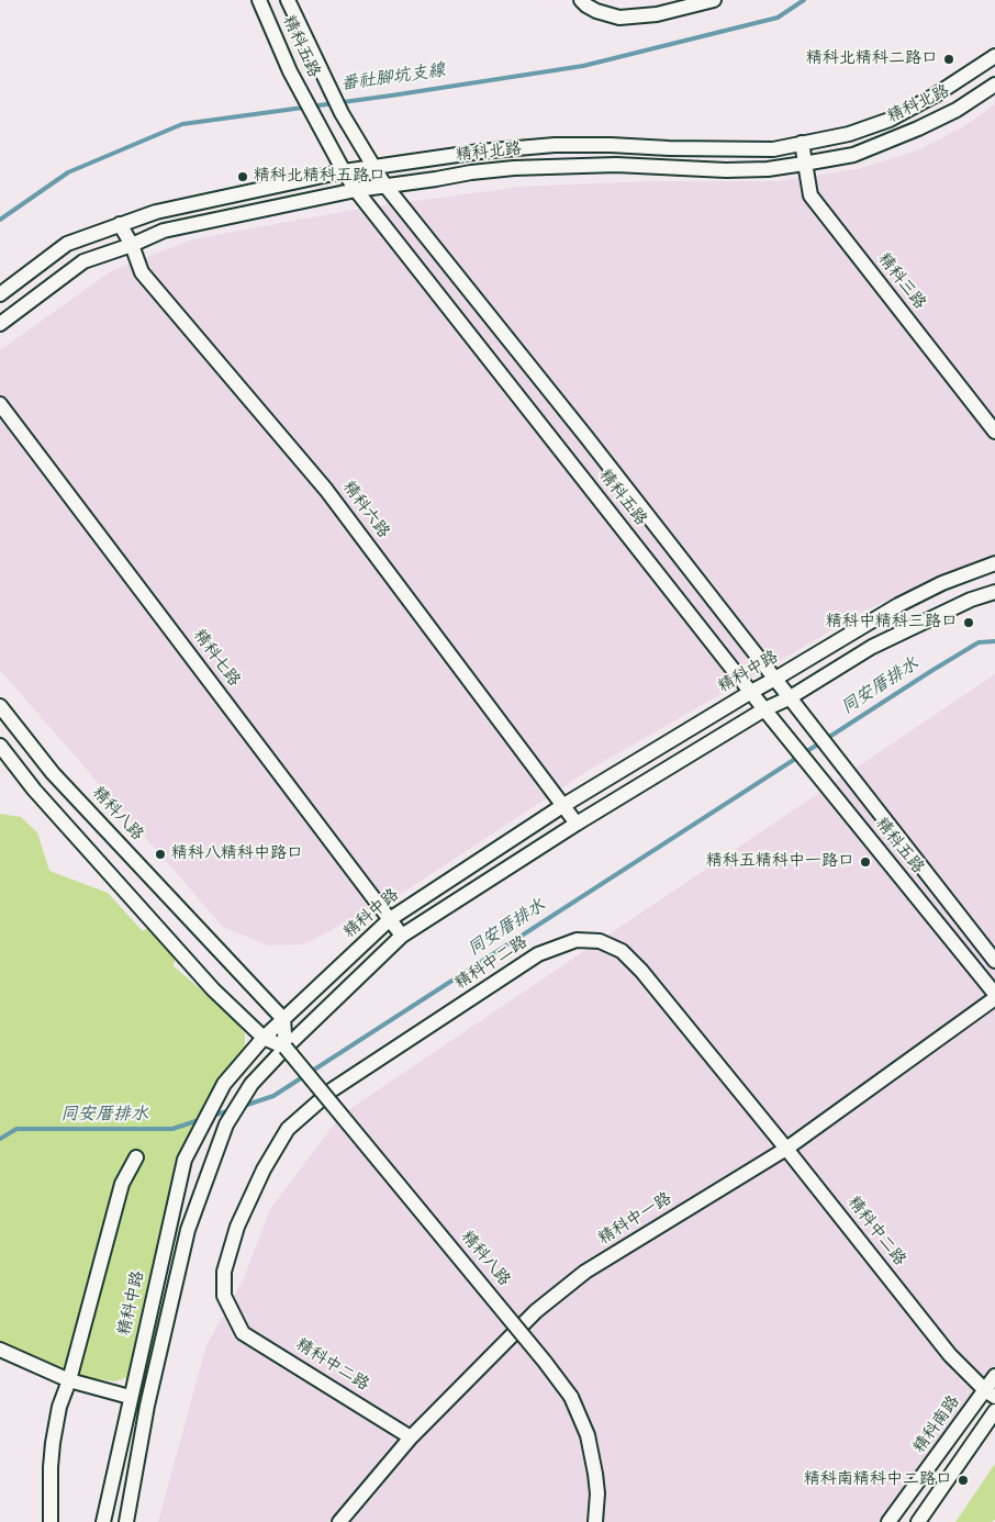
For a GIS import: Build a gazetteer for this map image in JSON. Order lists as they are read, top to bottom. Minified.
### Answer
{"streets":{"street":["精科五路","精科北路","精科三路","精科六路","精科七路","精科中路","精科八路","精科中二路","精科中一路","精科南路"]},"crossings":[["精科五路","精科北路"],["精科五路","精科中路"],["精科北路","精科三路"],["精科北路","精科六路"],["精科六路","精科中路"],["精科七路","精科中路"],["精科中路","精科八路"],["精科中二路","精科中一路"],["精科中二路","精科南路"]],"water":["番社腳坑支線","同安厝排水"],"places":["精科北精科二路口","精科北精科五路口","精科中精科三路口","精科八精科中路口","精科五精科中一路口","精科南精科中二路口"]}
